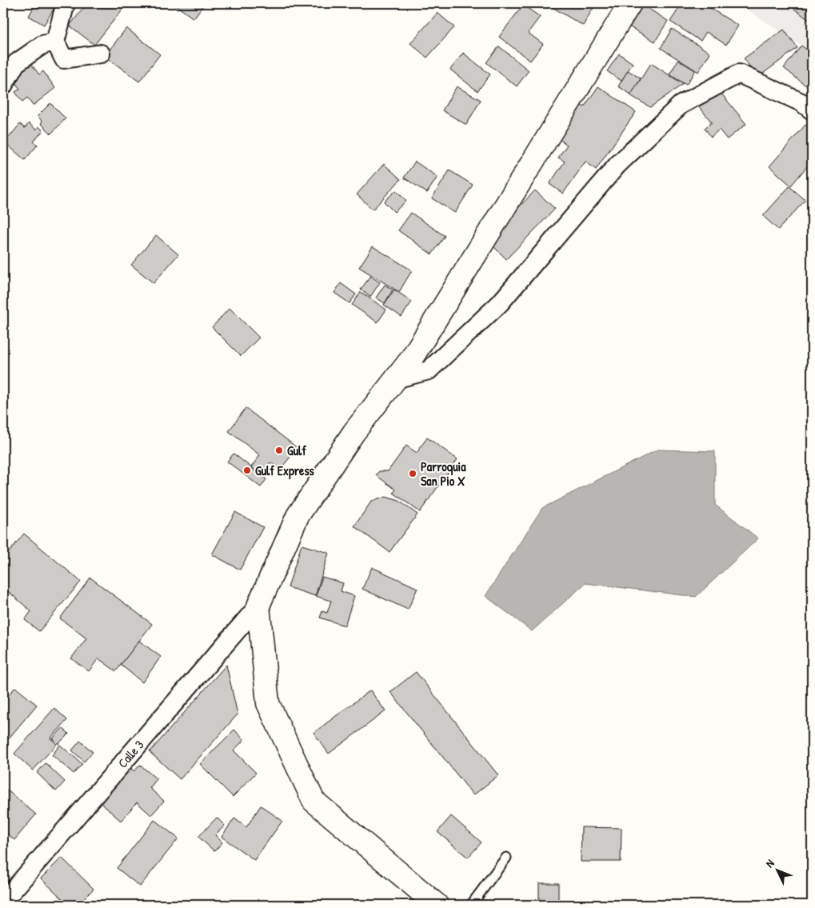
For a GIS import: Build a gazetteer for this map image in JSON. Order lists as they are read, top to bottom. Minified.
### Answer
{"streets":{"street":["Calle 3"]},"places":["Gulf","Gulf Express","Parroquia San Pio X"],"north":"top left"}
